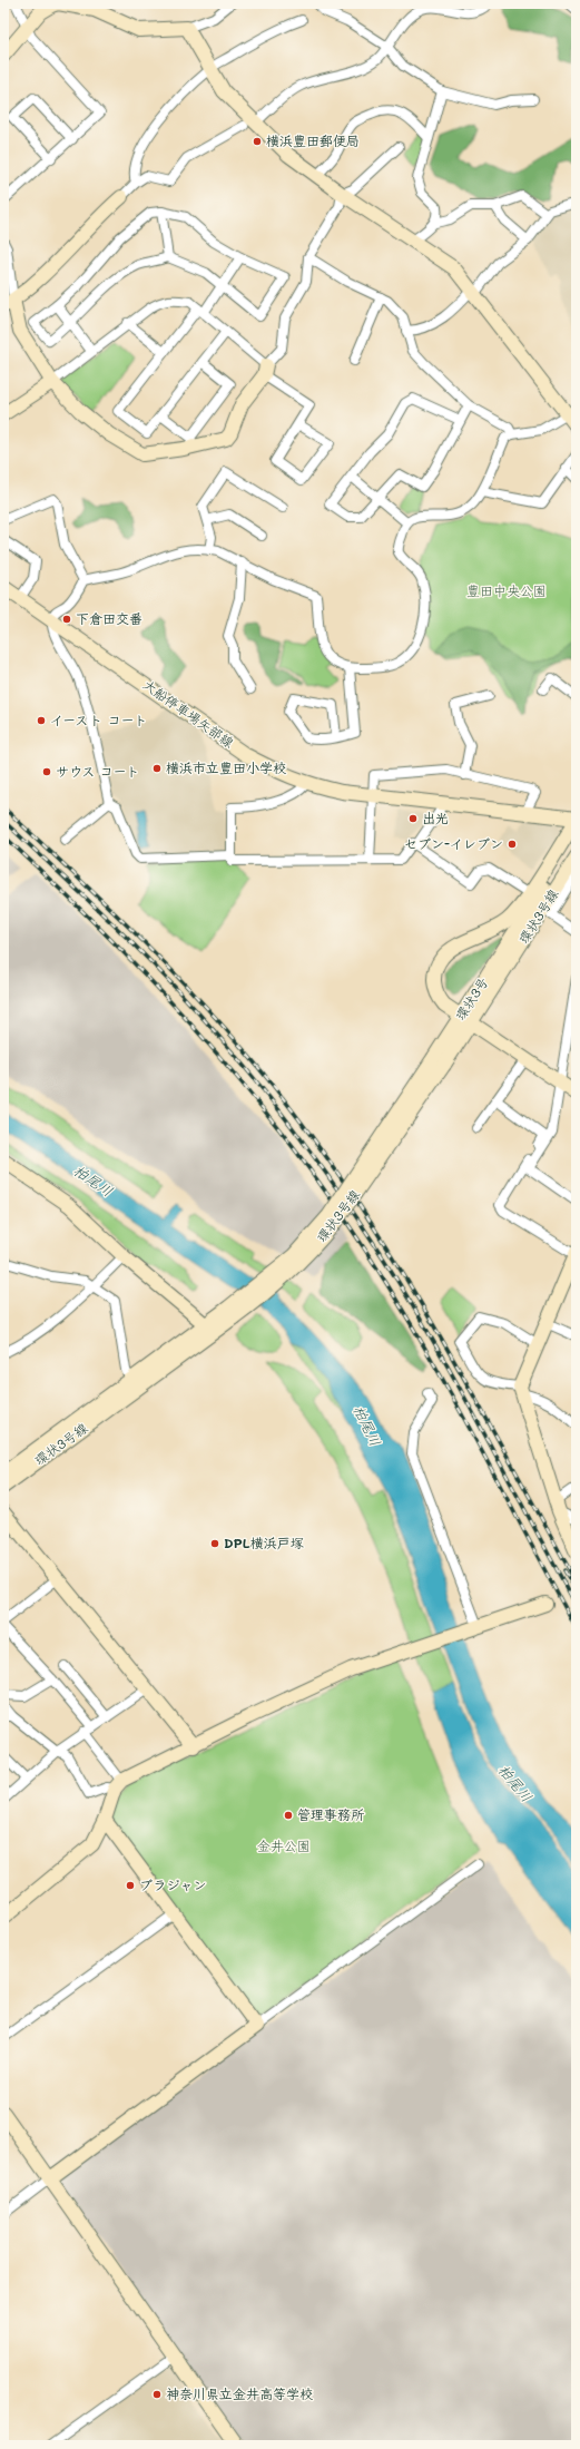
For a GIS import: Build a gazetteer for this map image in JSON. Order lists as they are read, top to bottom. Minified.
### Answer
{"streets":{"street":["大船停車場矢部線","環状3号線","環状3号"]},"crossings":[["環状3号線","環状3号"]],"water":["柏尾川"],"parks":["豊田中央公園","金井公園"],"places":["横浜豊田郵便局","下倉田交番","イースト コート","横浜市立豊田小学校","サウス コート","出光","セブン-イレブン","DPL横浜戸塚","管理事務所","ブラジャン","神奈川県立金井高等学校"]}
